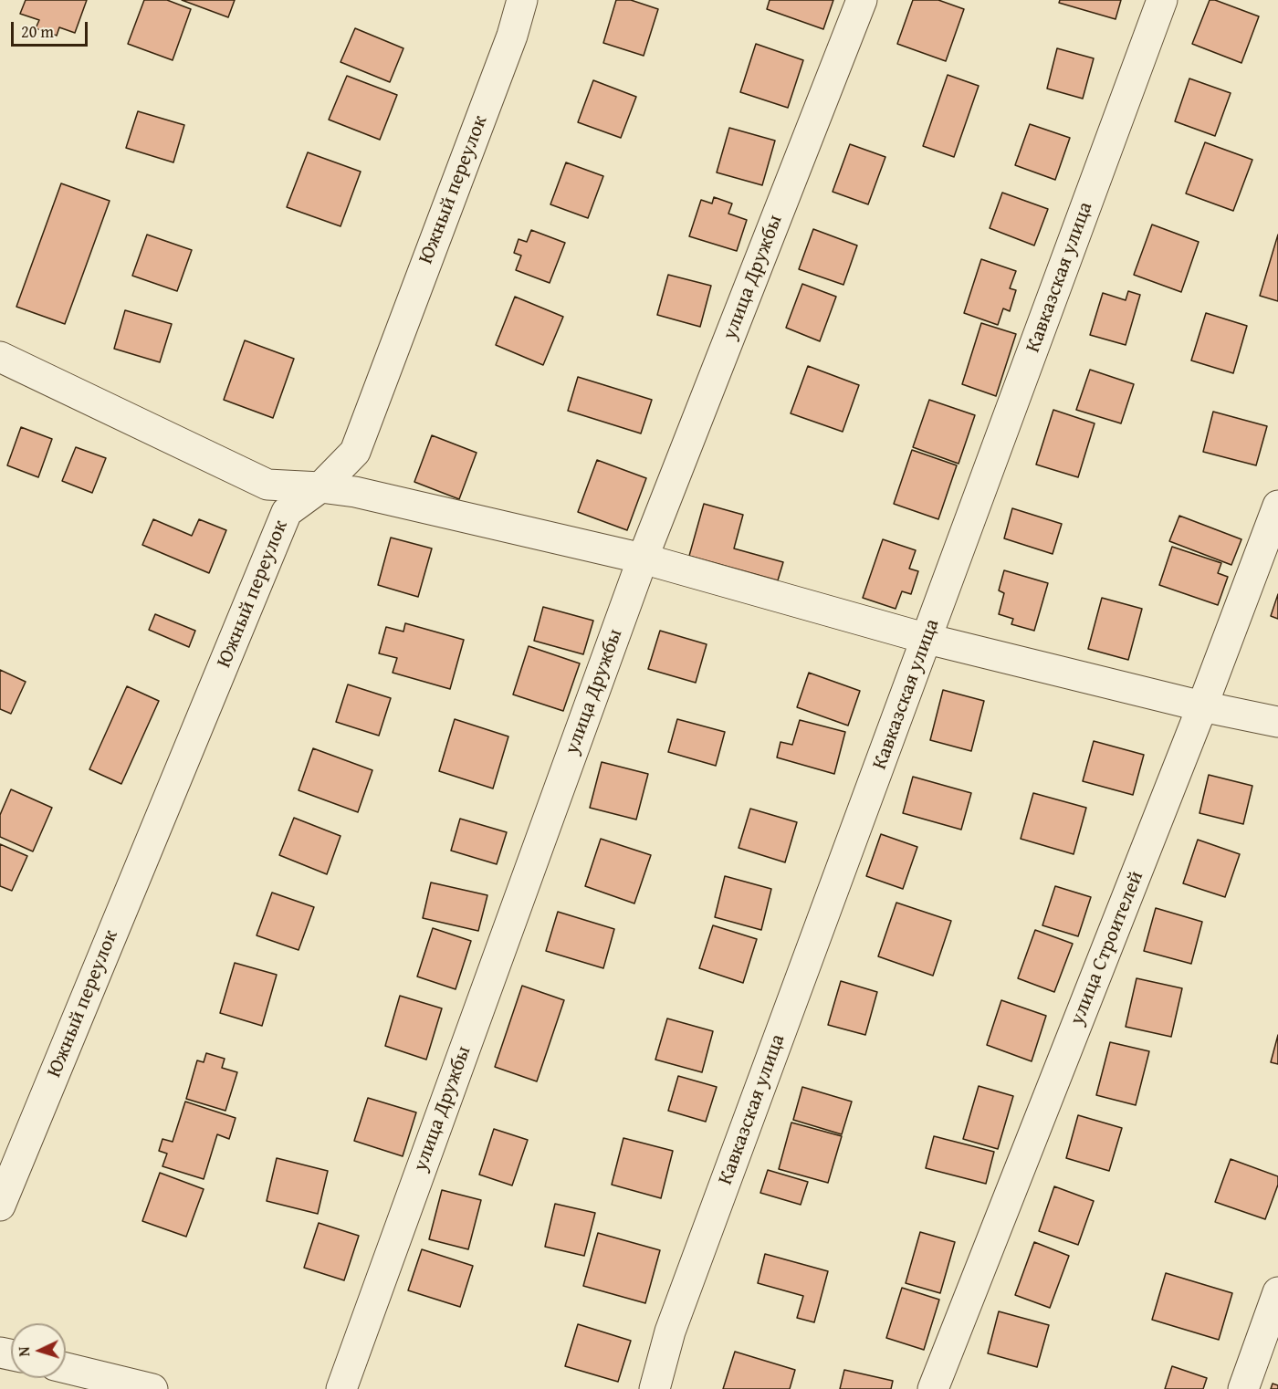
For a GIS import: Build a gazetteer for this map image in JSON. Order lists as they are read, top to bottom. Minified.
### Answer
{"streets":{"street":["Южный переулок","улица Дружбы","Кавказская улица","улица Строителей"]},"scale_bar":"20 m","north":"left"}
